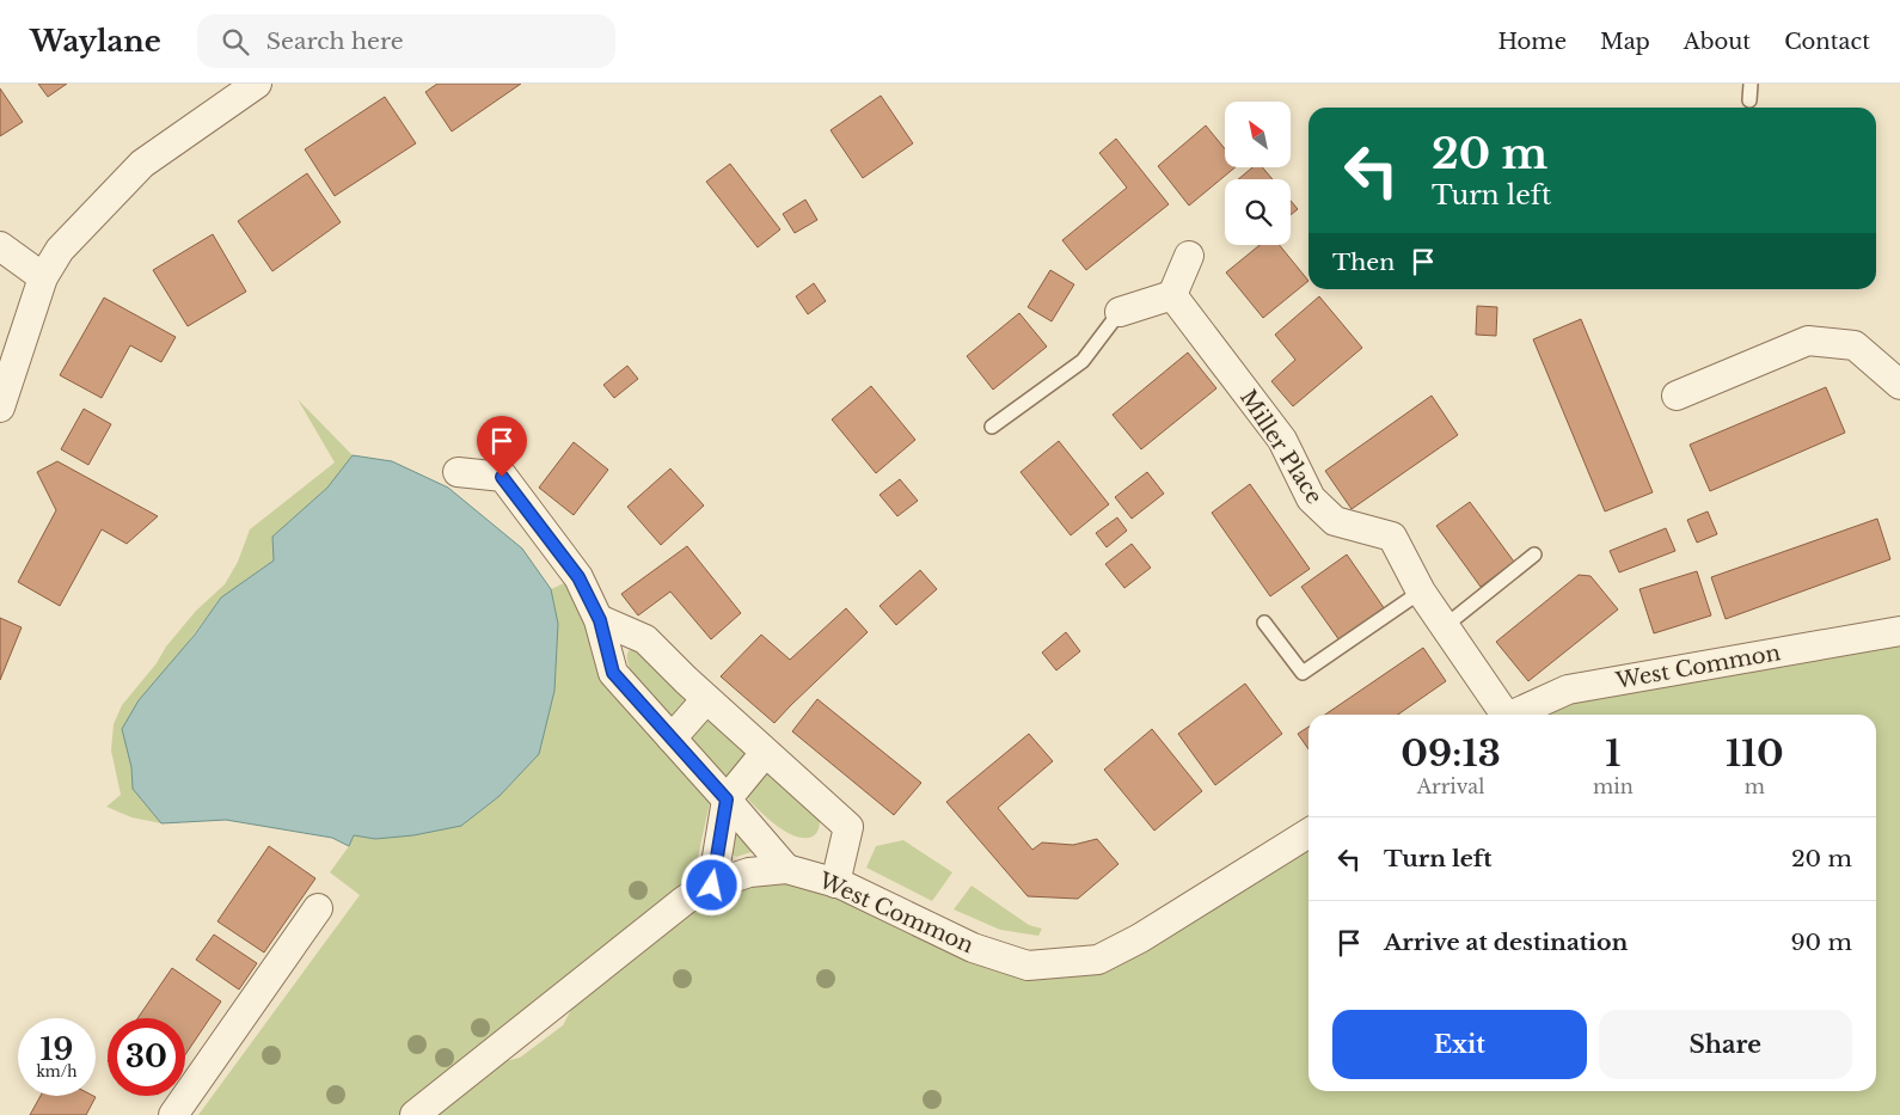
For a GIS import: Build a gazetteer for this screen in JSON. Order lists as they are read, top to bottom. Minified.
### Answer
{"streets":{"street":["Miller Place","West Common"]},"north":"top left","page":{"header":"Waylane","search":"Search here","nav":["Home","Map","About","Contact"],"turn":["20 m","Turn left"],"then":"Then","eta":["09:13","Arrival","1","min","110","m"],"list":[{"name":"Turn left","value":"20 m"},{"name":"Arrive at destination","value":"90 m"}],"buttons":["Exit","Share"],"speed":"19 km/h","limit":"30"}}
